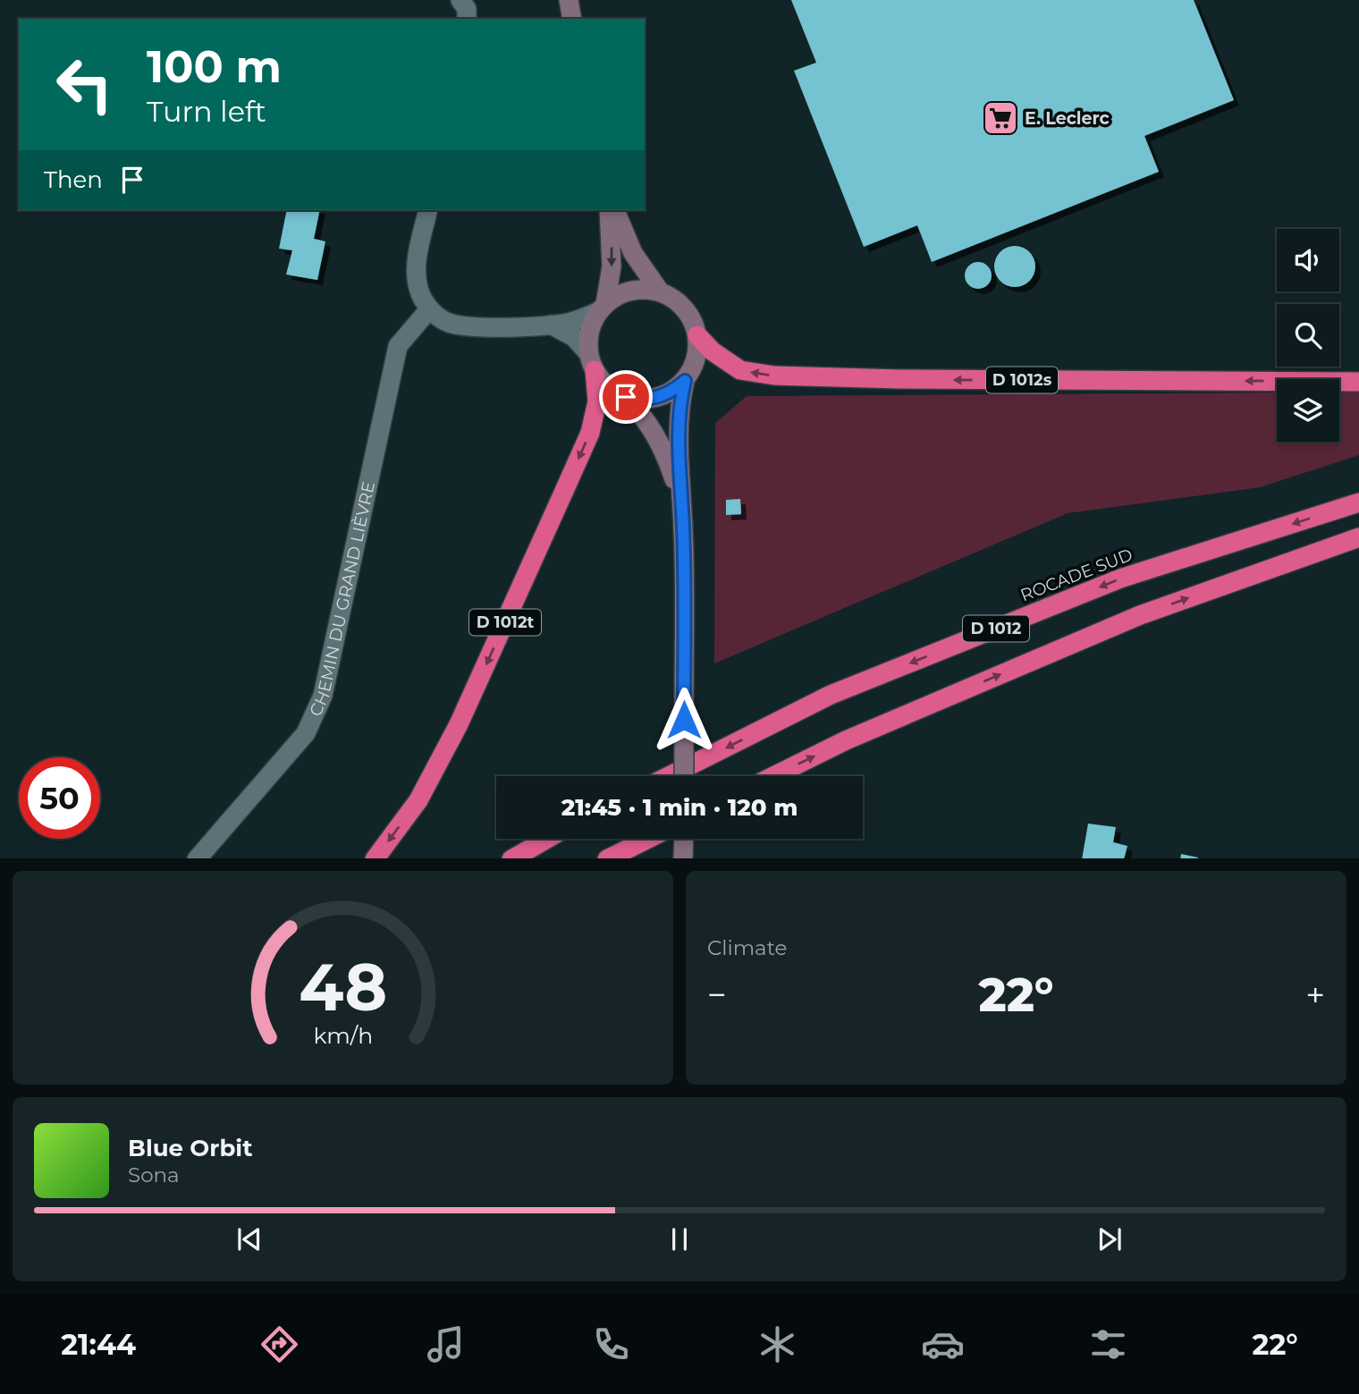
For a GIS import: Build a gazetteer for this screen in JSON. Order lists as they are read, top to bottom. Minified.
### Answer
{"streets":{"highway":["D 1012s","ROCADE SUD","D 1012t","D 1012"],"street":["CHEMIN DU GRAND LIÈVRE"]},"crossings":[["D 1012s","D 1012t"]],"places":{"supermarket":["E. Leclerc"]},"page":{"turn":["100 m","Turn left"],"then":"Then","limit":"50","trip":"21:45 · 1 min · 120 m","tile":"Climate","heat":["−","22°","+"],"song":["Blue Orbit","Sona"],"tabs":["21:44","22°"],"gauge":["48","km/h"]}}
